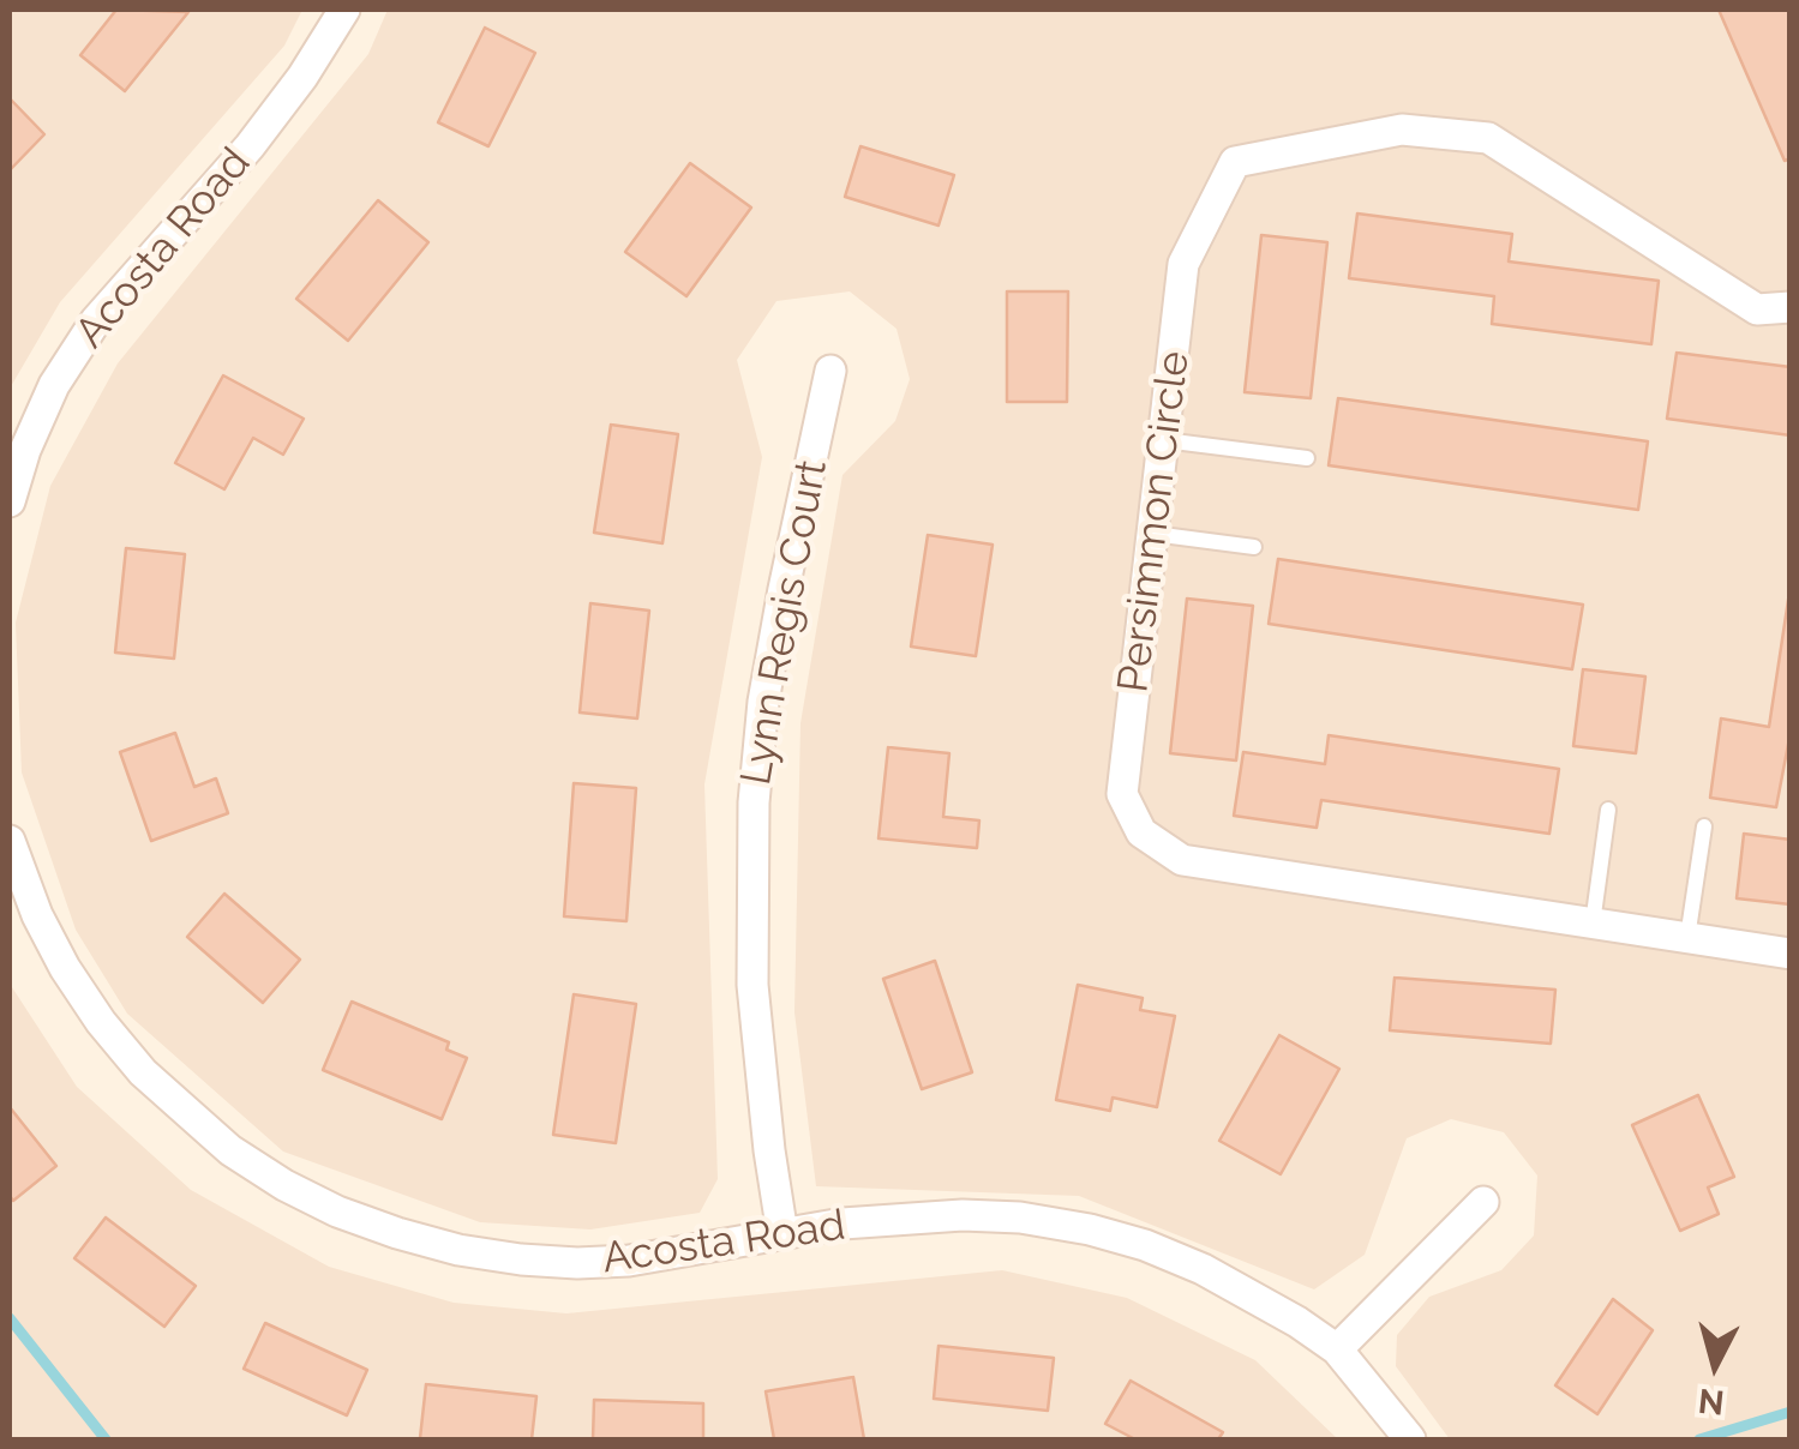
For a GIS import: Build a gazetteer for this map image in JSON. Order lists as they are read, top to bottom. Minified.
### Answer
{"streets":{"street":["Acosta Road","Persimmon Circle","Lynn Regis Court"]},"crossings":[["Acosta Road","Lynn Regis Court"]],"north":"bottom"}
